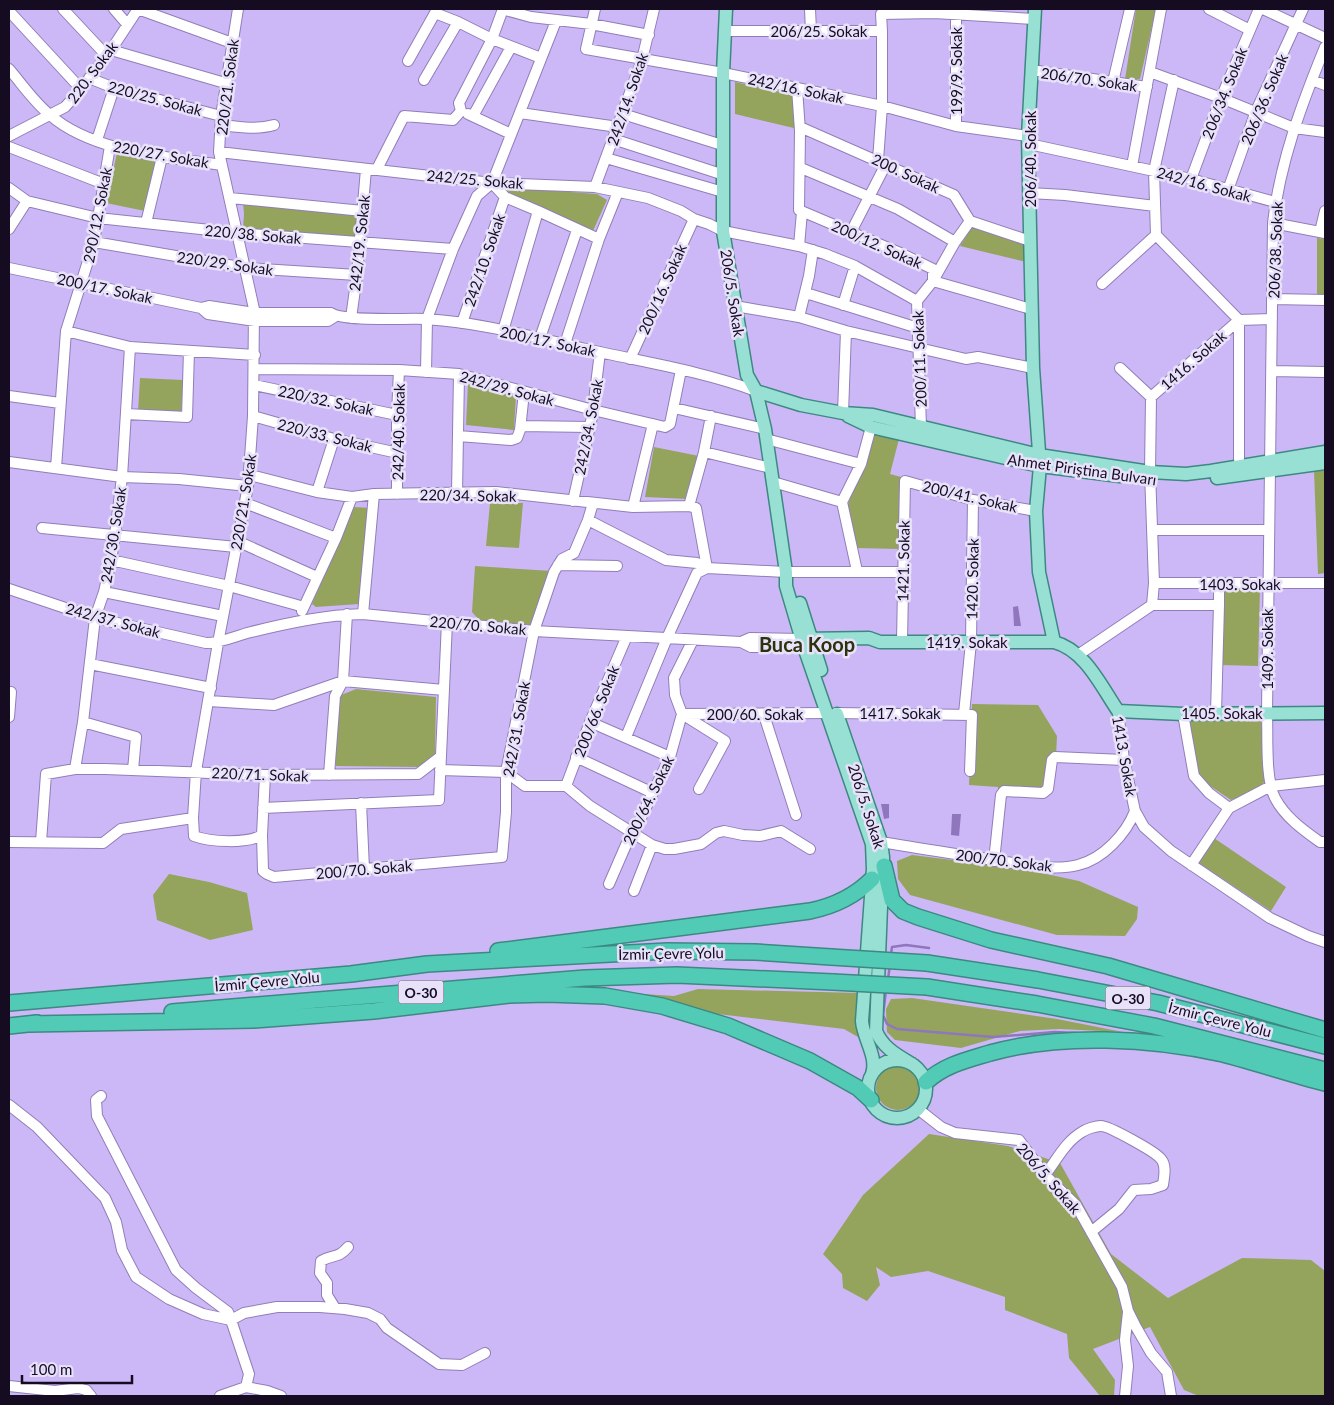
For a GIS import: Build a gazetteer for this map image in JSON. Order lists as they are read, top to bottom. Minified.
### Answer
{"streets":{"highway":["İzmir Çevre Yolu","O-30"],"main road":["206/40. Sokak","206/5. Sokak","Ahmet Piriştina Bulvarı","1419. Sokak","1405. Sokak","1413. Sokak"],"street":["206/25. Sokak","199/9. Sokak","220. Sokak","206/70. Sokak","220/21. Sokak","242/16. Sokak","206/34. Sokak","220/25. Sokak","242/14. Sokak","206/36. Sokak","220/27. Sokak","200. Sokak","242/25. Sokak","290/12. Sokak","220/38. Sokak","242/19. Sokak","200/12. Sokak","206/38. Sokak","242/10. Sokak","220/29. Sokak","200/17. Sokak","200/16. Sokak","200/11. Sokak","1416. Sokak","242/29. Sokak","220/32. Sokak","242/34. Sokak","242/40. Sokak","220/33. Sokak","220/34. Sokak","200/41. Sokak","242/30. Sokak","1421. Sokak","1420. Sokak","1403. Sokak","242/37. Sokak","220/70. Sokak","1409. Sokak","200/66. Sokak","1417. Sokak","200/60. Sokak","242/31. Sokak","220/71. Sokak","200/64. Sokak","200/70. Sokak"]},"crossings":[["206/25. Sokak","199/9. Sokak"],["206/25. Sokak","206/40. Sokak"],["206/25. Sokak","206/5. Sokak"],["199/9. Sokak","242/16. Sokak"],["220. Sokak","220/25. Sokak"],["220. Sokak","220/27. Sokak"],["206/70. Sokak","206/40. Sokak"],["220/21. Sokak","220/25. Sokak"],["220/21. Sokak","220/27. Sokak"],["220/21. Sokak","242/25. Sokak"],["220/21. Sokak","220/38. Sokak"],["220/21. Sokak","220/29. Sokak"],["220/21. Sokak","200/17. Sokak"],["220/21. Sokak","242/29. Sokak"],["220/21. Sokak","220/32. Sokak"],["220/21. Sokak","220/33. Sokak"],["220/21. Sokak","220/34. Sokak"],["220/21. Sokak","242/37. Sokak"],["220/21. Sokak","220/70. Sokak"],["220/21. Sokak","220/71. Sokak"],["220/21. Sokak","200/70. Sokak"],["242/16. Sokak","206/34. Sokak"],["242/16. Sokak","242/14. Sokak"],["242/16. Sokak","206/36. Sokak"],["242/16. Sokak","206/40. Sokak"],["242/16. Sokak","206/38. Sokak"],["242/16. Sokak","206/5. Sokak"],["242/14. Sokak","242/25. Sokak"],["220/27. Sokak","290/12. Sokak"],["206/40. Sokak","200/12. Sokak"],["200. Sokak","200/11. Sokak"],["242/25. Sokak","242/19. Sokak"],["242/25. Sokak","200/16. Sokak"],["242/25. Sokak","206/5. Sokak"],["242/25. Sokak","200/11. Sokak"],["290/12. Sokak","220/38. Sokak"],["290/12. Sokak","220/29. Sokak"],["290/12. Sokak","200/17. Sokak"],["220/38. Sokak","242/19. Sokak"],["242/19. Sokak","220/29. Sokak"],["242/19. Sokak","200/17. Sokak"],["200/12. Sokak","200/11. Sokak"],["206/38. Sokak","Ahmet Piriştina Bulvarı"],["206/38. Sokak","1409. Sokak"],["242/10. Sokak","200/17. Sokak"],["200/17. Sokak","200/16. Sokak"],["200/17. Sokak","206/5. Sokak"],["200/17. Sokak","242/34. Sokak"],["200/17. Sokak","Ahmet Piriştina Bulvarı"],["206/5. Sokak","Ahmet Piriştina Bulvarı"],["206/5. Sokak","220/70. Sokak"],["206/5. Sokak","1419. Sokak"],["206/5. Sokak","1417. Sokak"],["206/5. Sokak","200/60. Sokak"],["206/5. Sokak","200/70. Sokak"],["200/11. Sokak","Ahmet Piriştina Bulvarı"],["1416. Sokak","Ahmet Piriştina Bulvarı"],["1416. Sokak","1403. Sokak"],["242/29. Sokak","242/34. Sokak"],["242/29. Sokak","242/40. Sokak"],["220/32. Sokak","242/40. Sokak"],["242/34. Sokak","220/34. Sokak"],["242/40. Sokak","220/33. Sokak"],["242/40. Sokak","220/34. Sokak"],["Ahmet Piriştina Bulvarı","1409. Sokak"],["200/41. Sokak","1421. Sokak"],["200/41. Sokak","1420. Sokak"],["242/30. Sokak","242/37. Sokak"],["242/30. Sokak","220/71. Sokak"],["1421. Sokak","1419. Sokak"],["1420. Sokak","1419. Sokak"],["1420. Sokak","1417. Sokak"],["1403. Sokak","1409. Sokak"],["242/37. Sokak","220/70. Sokak"],["220/70. Sokak","1419. Sokak"],["220/70. Sokak","200/66. Sokak"],["220/70. Sokak","242/31. Sokak"],["1419. Sokak","1413. Sokak"],["1409. Sokak","1405. Sokak"],["1417. Sokak","200/60. Sokak"],["1405. Sokak","1413. Sokak"],["200/60. Sokak","200/64. Sokak"],["242/31. Sokak","200/70. Sokak"],["1413. Sokak","200/70. Sokak"]],"districts":["Buca Koop"],"scale_bar":"100 m"}
